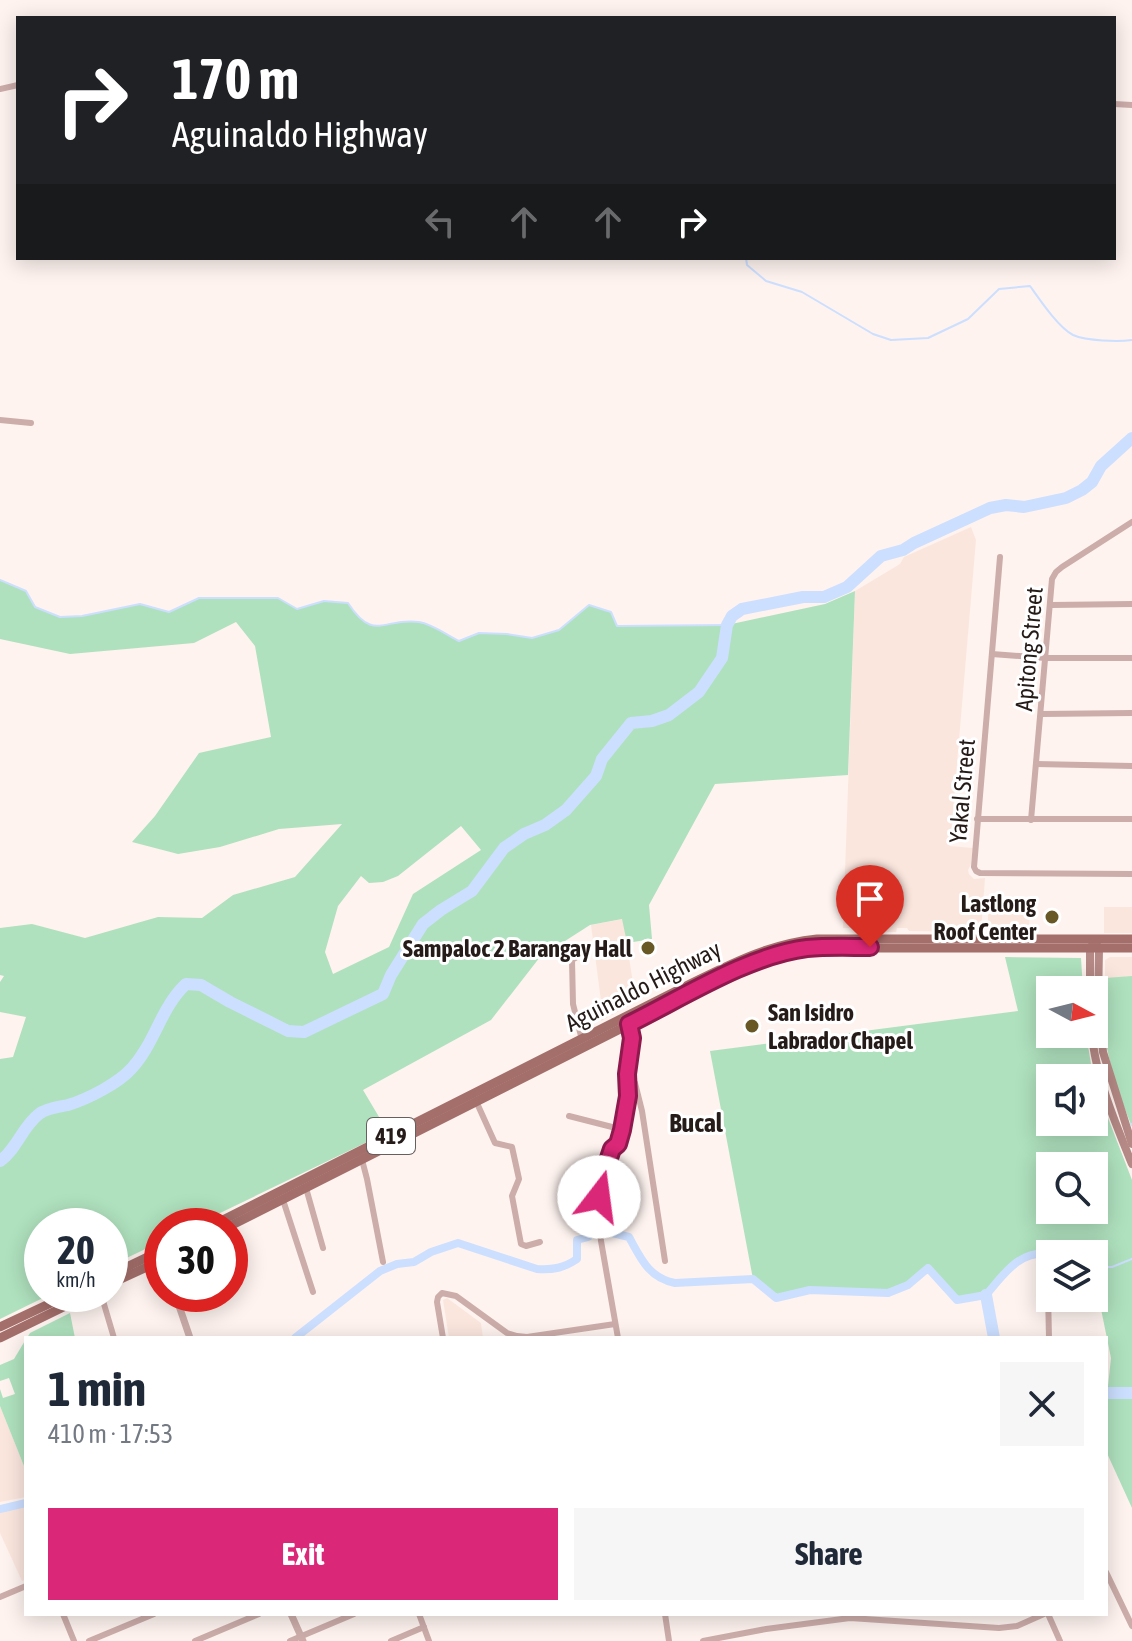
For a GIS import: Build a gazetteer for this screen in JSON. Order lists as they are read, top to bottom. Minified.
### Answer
{"streets":{"main road":["Aguinaldo Highway","419"],"street":["Apitong Street","Yakal Street"]},"districts":["Bucal"],"places":["Lastlong Roof Center","Sampaloc 2 Barangay Hall","San Isidro Labrador Chapel"],"north":"right","page":{"turn":["170 m","Aguinaldo Highway"],"speed":"20 km/h","limit":"30","heading":["1 min","410 m · 17:53"],"buttons":["Exit","Share"]}}
